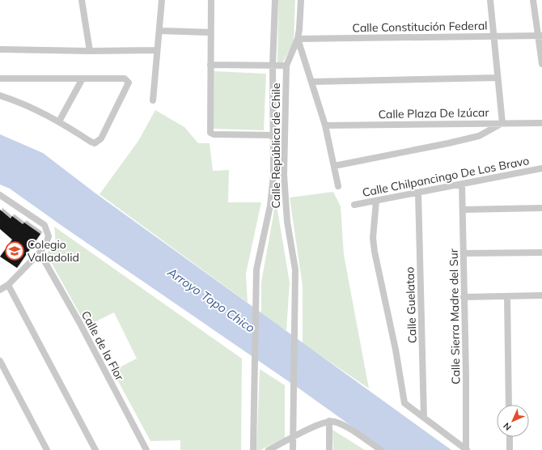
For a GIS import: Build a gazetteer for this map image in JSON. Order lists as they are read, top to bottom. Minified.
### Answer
{"streets":{"street":["Calle Constitución Federal","Calle Plaza De Izúcar","Calle República de Chile","Calle Chilpancingo De Los Bravo","Calle Guelatao","Calle Sierra Madre del Sur","Calle de la Flor"]},"crossings":[["Calle Constitución Federal","Calle República de Chile"],["Calle Chilpancingo De Los Bravo","Calle Guelatao"],["Calle Chilpancingo De Los Bravo","Calle Sierra Madre del Sur"]],"water":["Arroyo Topo Chico"],"places":{"school or university":["Colegio Valladolid"]},"north":"bottom left"}
